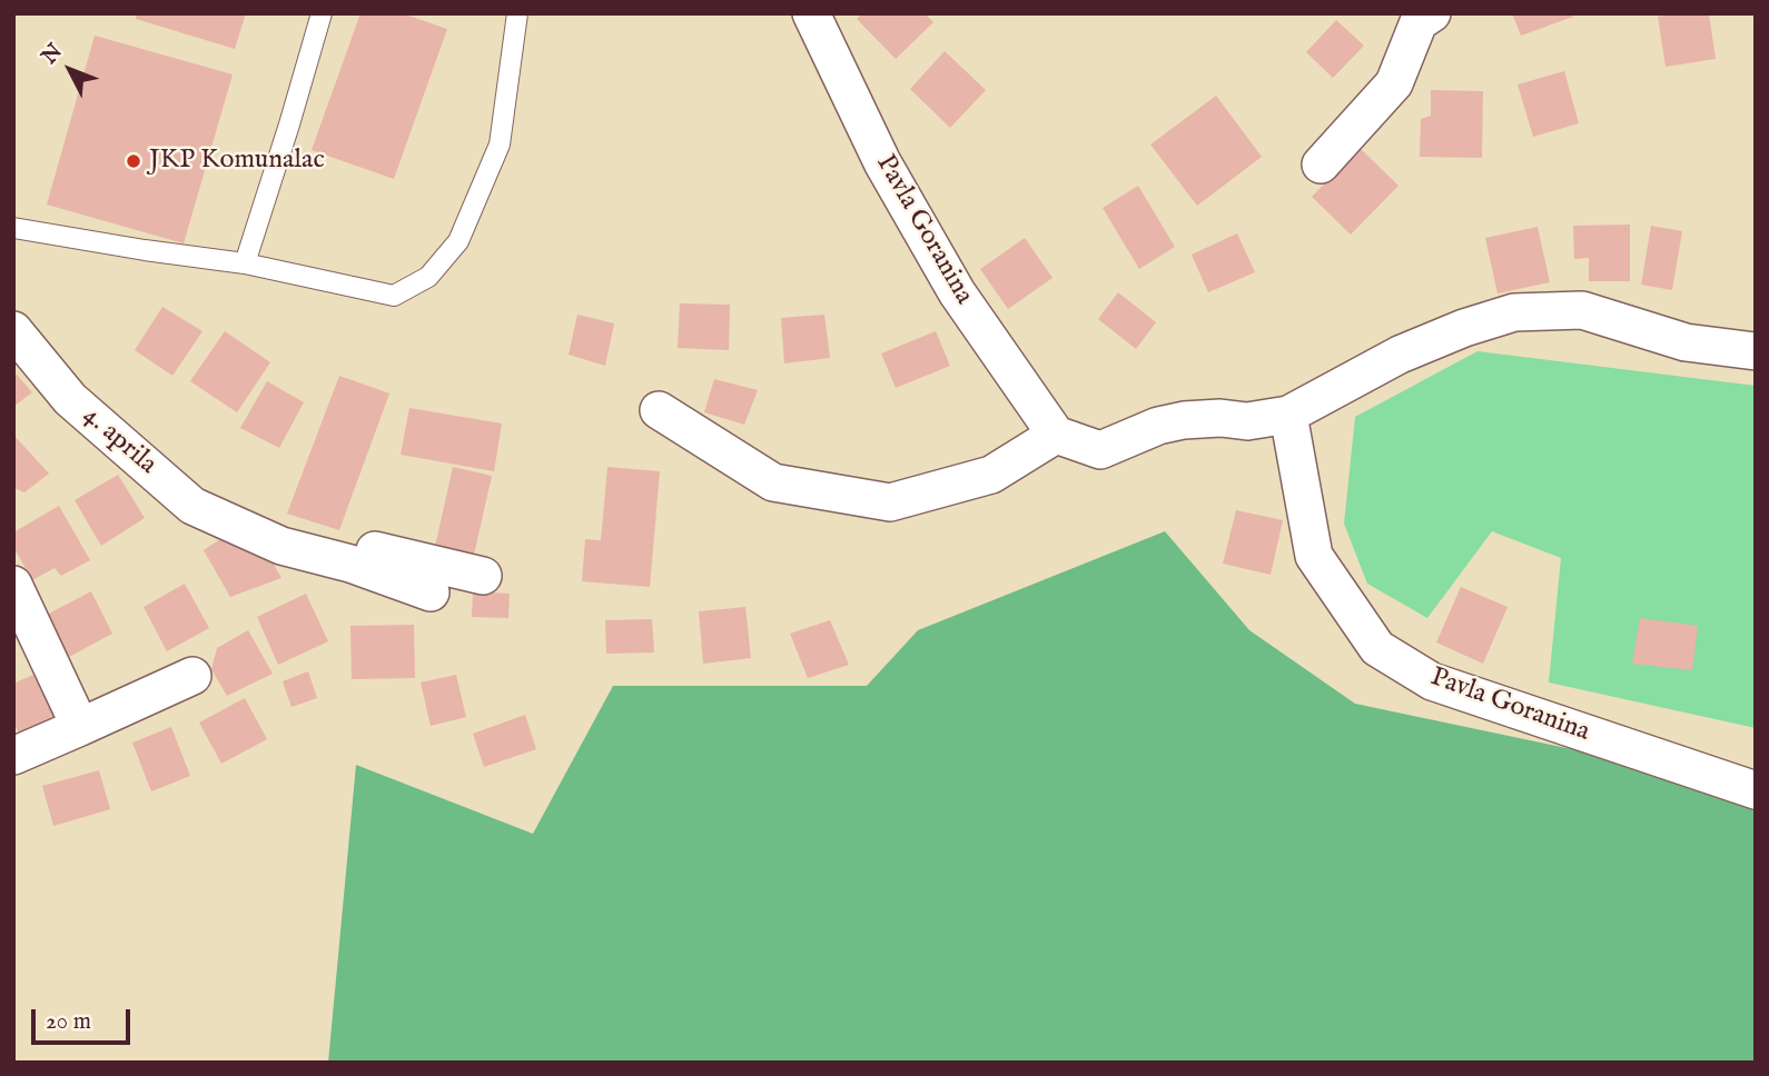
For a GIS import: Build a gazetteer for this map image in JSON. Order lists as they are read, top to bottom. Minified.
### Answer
{"streets":{"street":["Pavla Goranina","4. aprila"]},"places":["JKP Komunalac"],"scale_bar":"20 m","north":"top left"}
